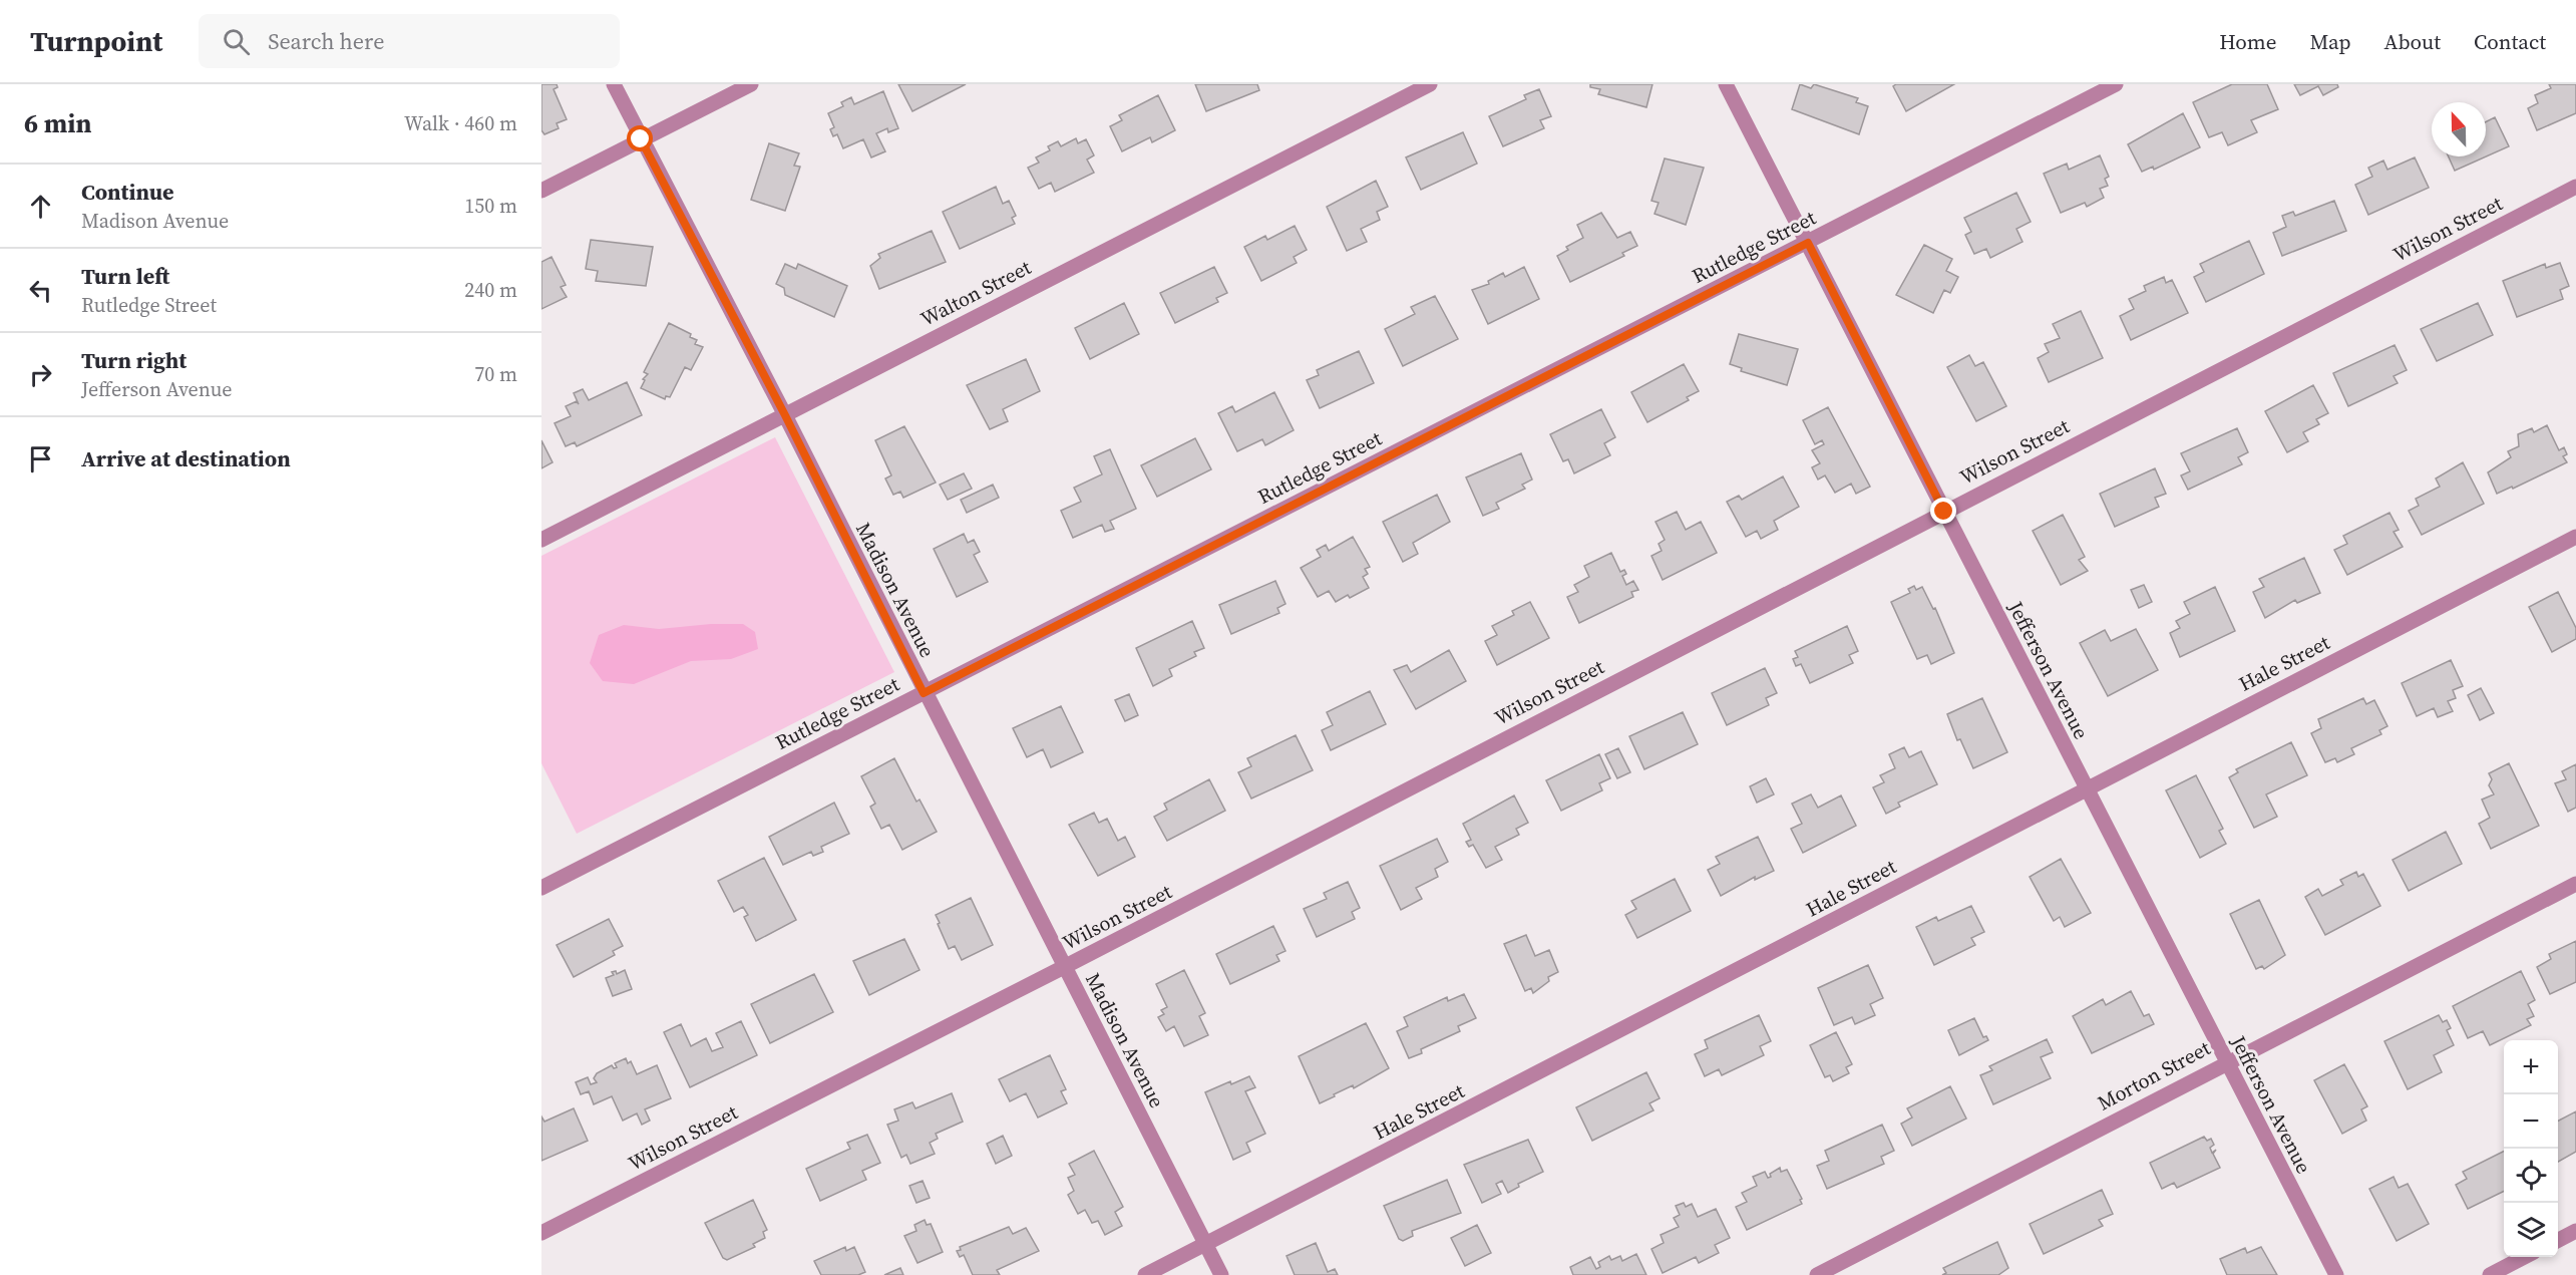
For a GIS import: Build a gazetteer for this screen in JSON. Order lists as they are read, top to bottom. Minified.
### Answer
{"streets":{"street":["Wilson Street","Rutledge Street","Walton Street","Madison Avenue","Hale Street","Jefferson Avenue","Morton Street"]},"crossings":[["Wilson Street","Madison Avenue"],["Wilson Street","Jefferson Avenue"],["Rutledge Street","Madison Avenue"],["Rutledge Street","Jefferson Avenue"],["Walton Street","Madison Avenue"],["Madison Avenue","Hale Street"],["Hale Street","Jefferson Avenue"],["Jefferson Avenue","Morton Street"]],"north":"top","page":{"header":"Turnpoint","search":"Search here","nav":["Home","Map","About","Contact"],"heading":["6 min","Walk · 460 m"],"list":[["Continue","Madison Avenue","150 m"],["Turn left","Rutledge Street","240 m"],["Turn right","Jefferson Avenue","70 m"],"Arrive at destination"],"map_buttons":["+","−"]}}
